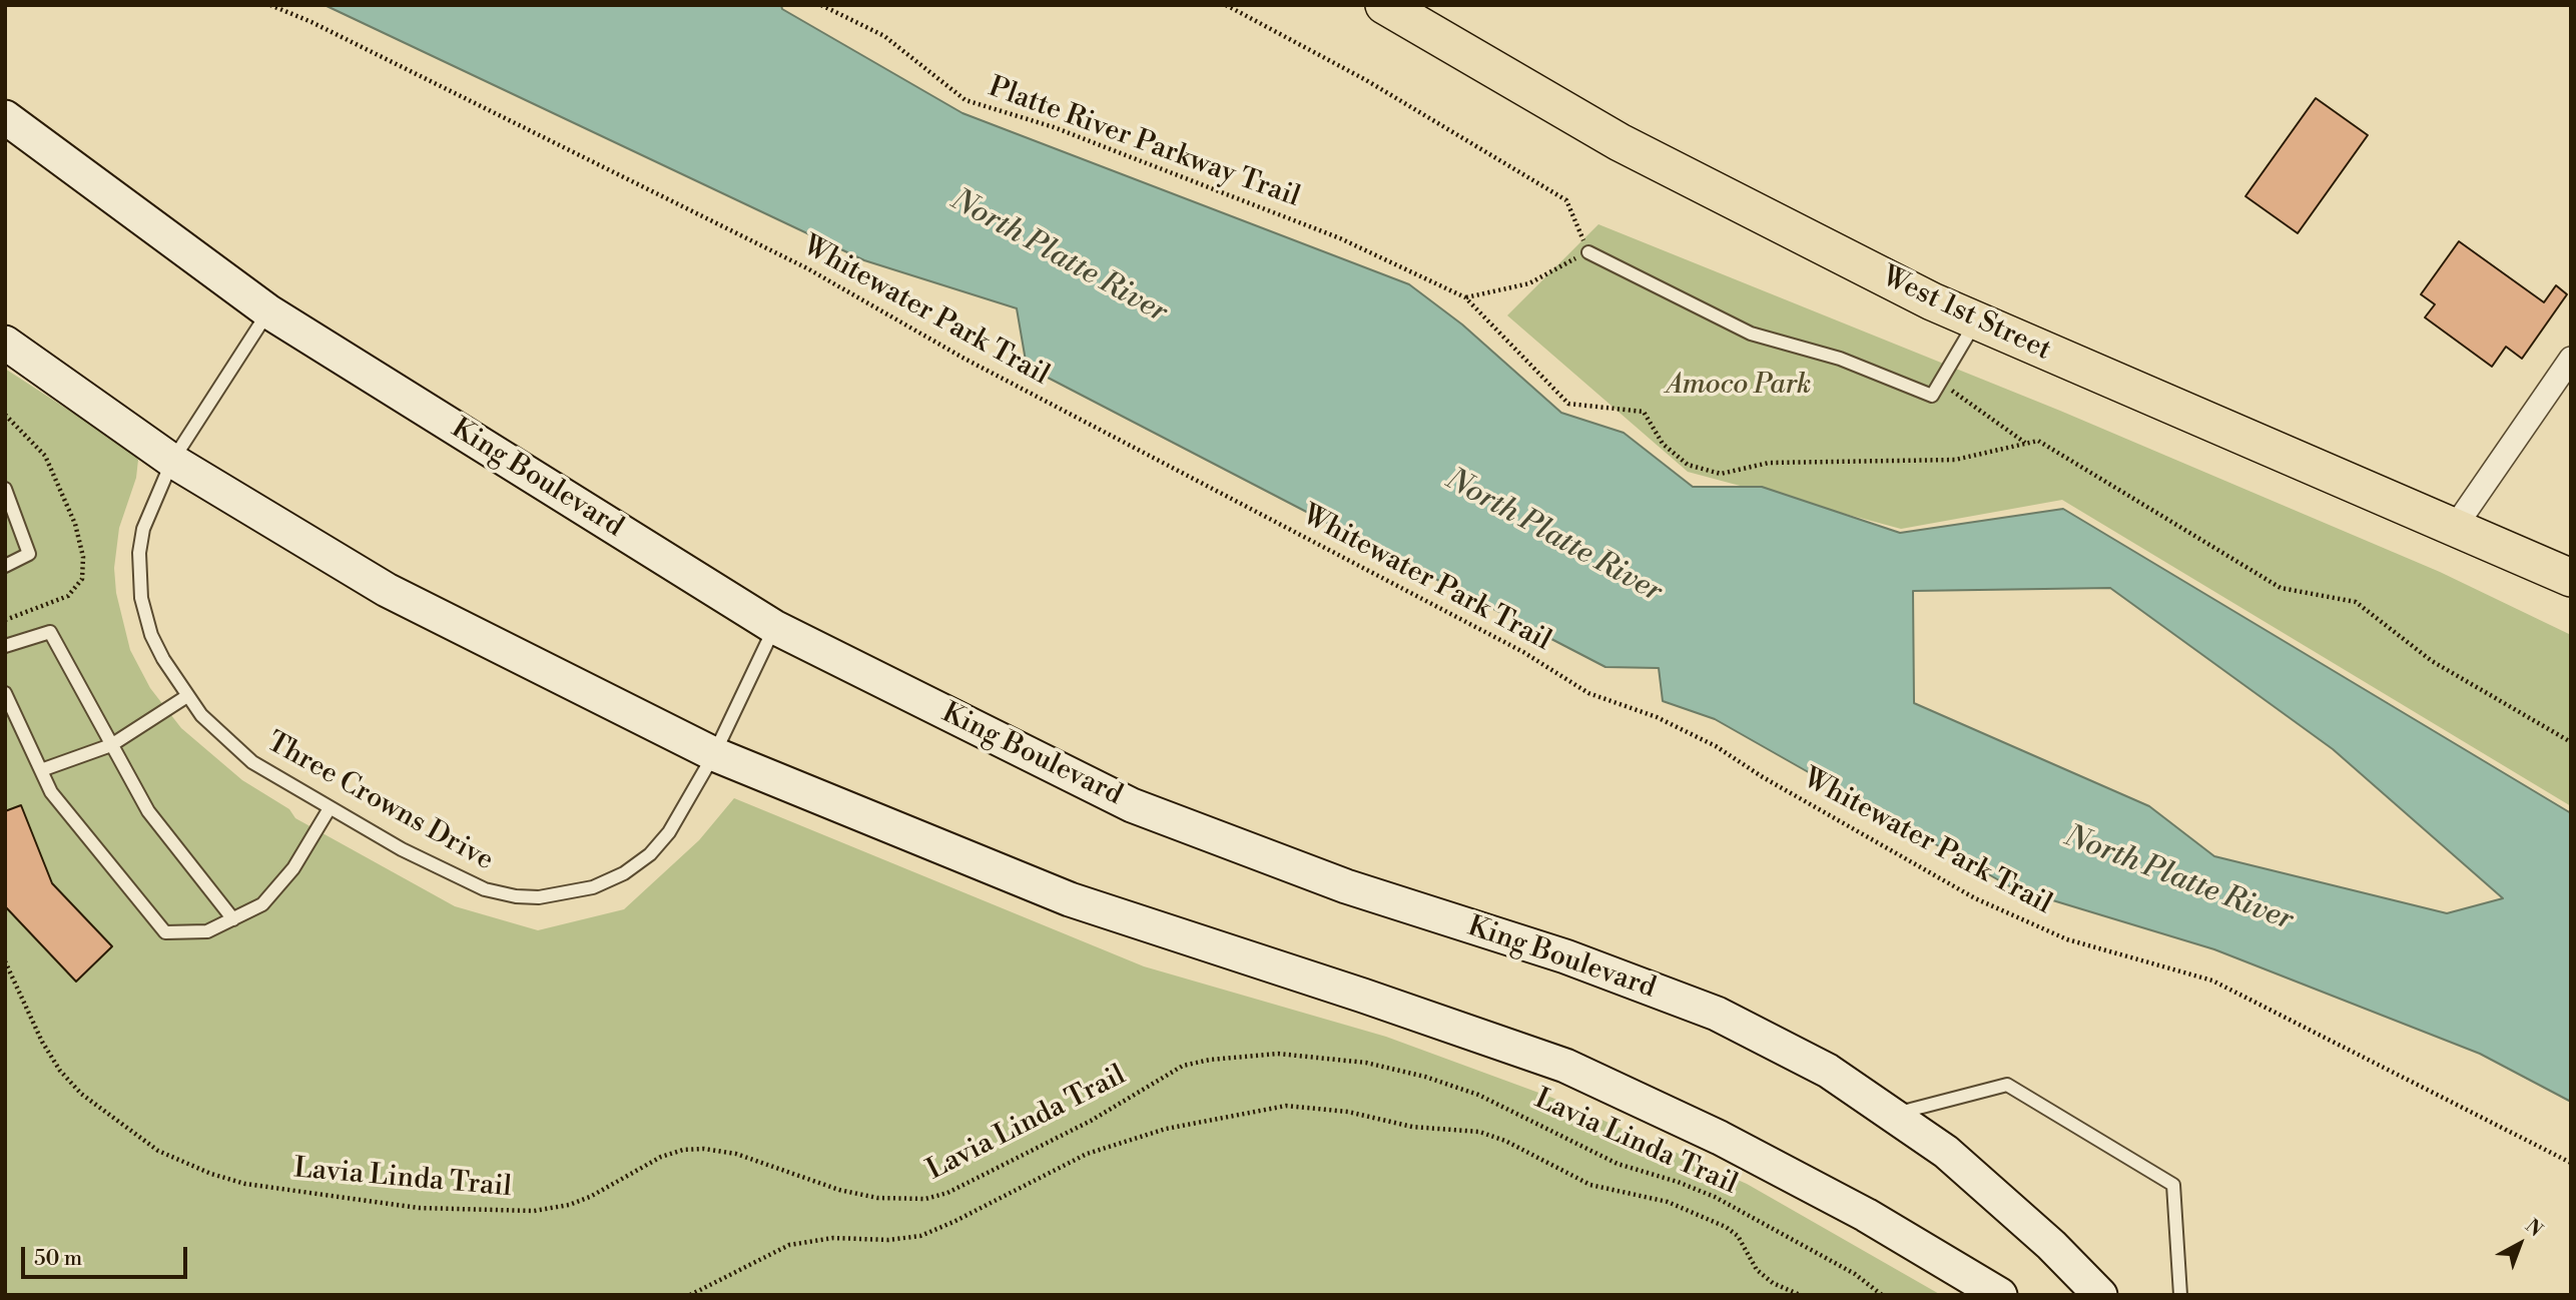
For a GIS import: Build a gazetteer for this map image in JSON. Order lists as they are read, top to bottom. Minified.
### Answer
{"streets":{"main road":["West 1st Street"],"street":["King Boulevard"],"lane":["Three Crowns Drive"],"path":["Platte River Parkway Trail","Whitewater Park Trail","Lavia Linda Trail"]},"crossings":[["King Boulevard","Three Crowns Drive"]],"water":["North Platte River"],"parks":["Amoco Park"],"scale_bar":"50 m","north":"top right"}
